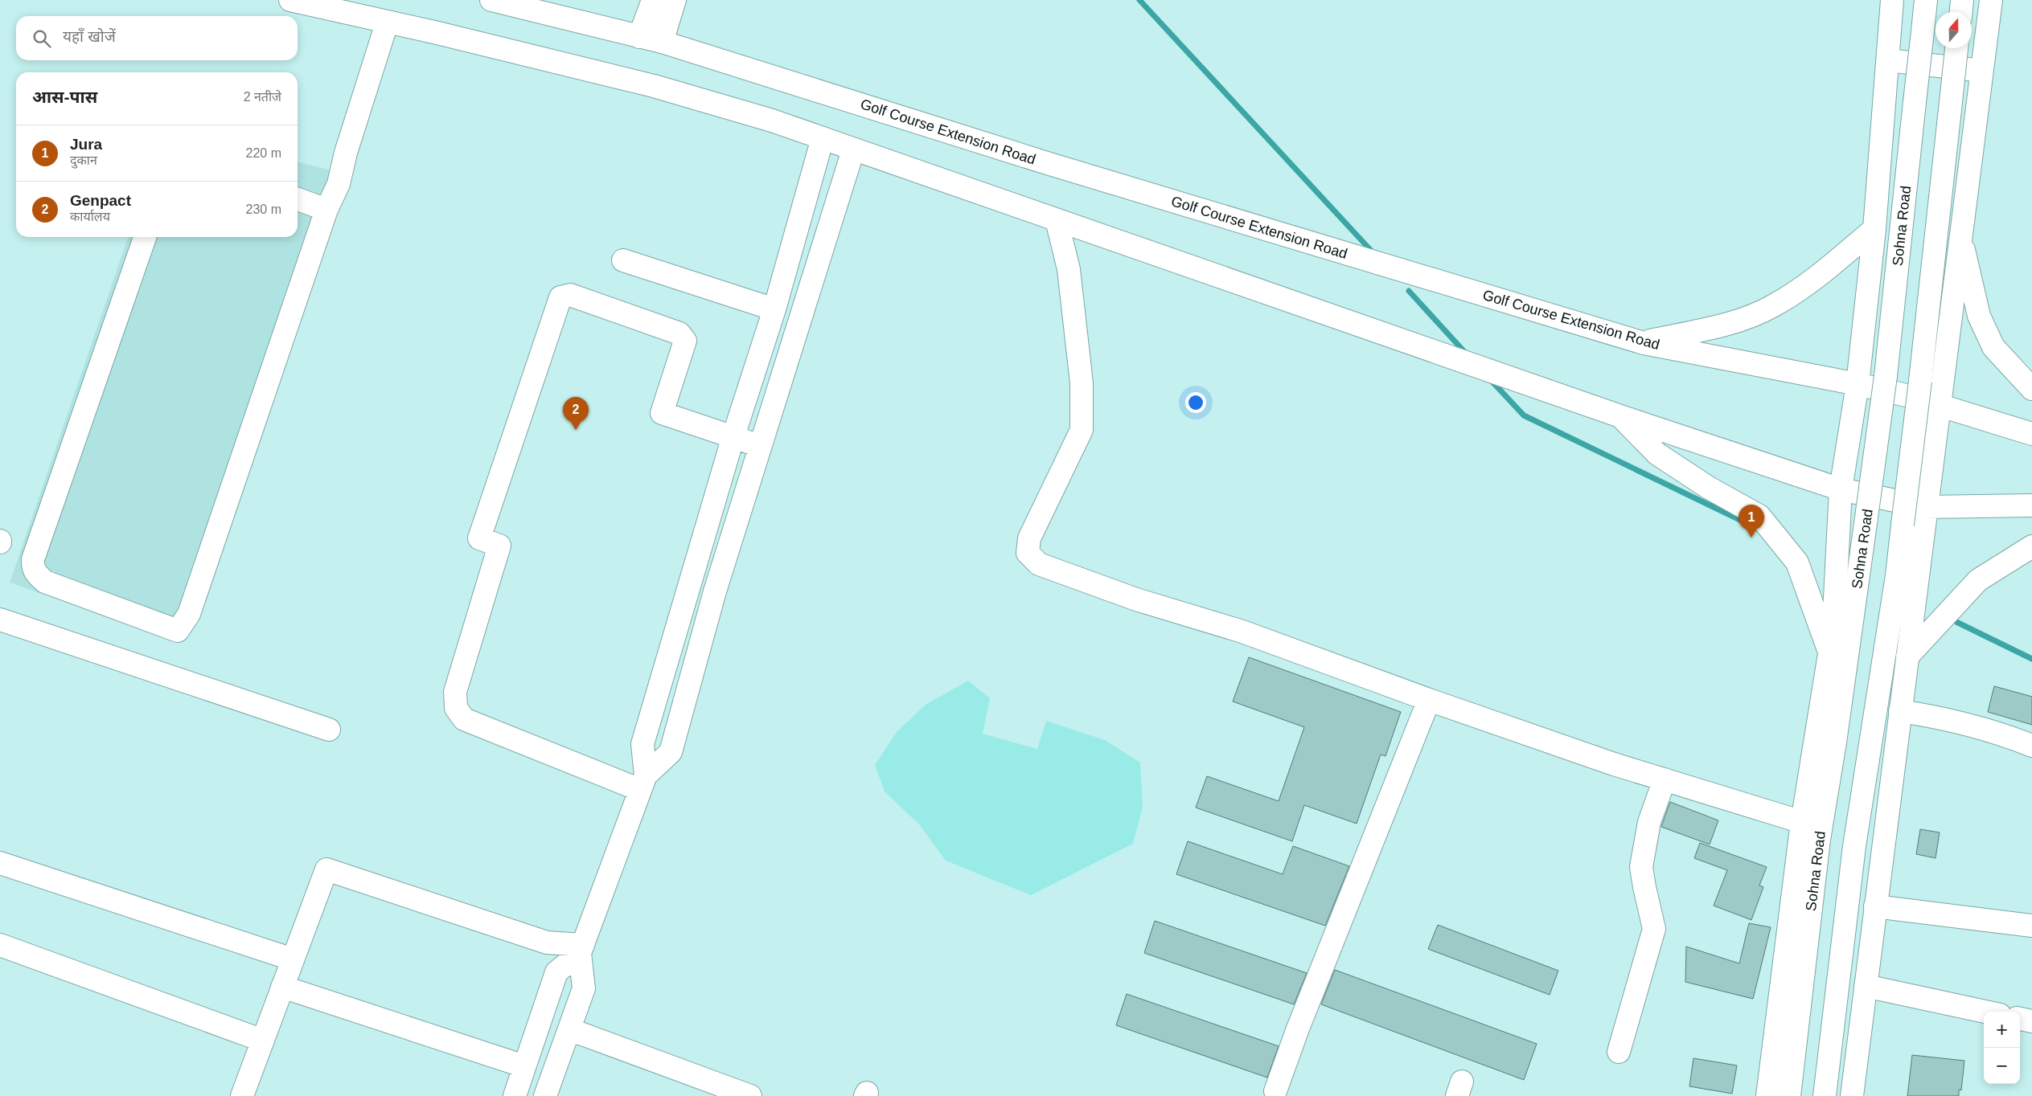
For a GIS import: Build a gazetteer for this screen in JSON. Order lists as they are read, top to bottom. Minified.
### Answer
{"streets":{"main road":["Golf Course Extension Road","Sohna Road"]},"north":"top","page":{"search":"यहाँ खोजें","heading":["आस-पास","2 नतीजे"],"list":[{"mark":"1","name":"Jura","note":"दुकान","value":"220 m"},{"mark":"2","name":"Genpact","note":"कार्यालय","value":"230 m"}],"pins":["2","1"],"map_buttons":["+","−"]}}
